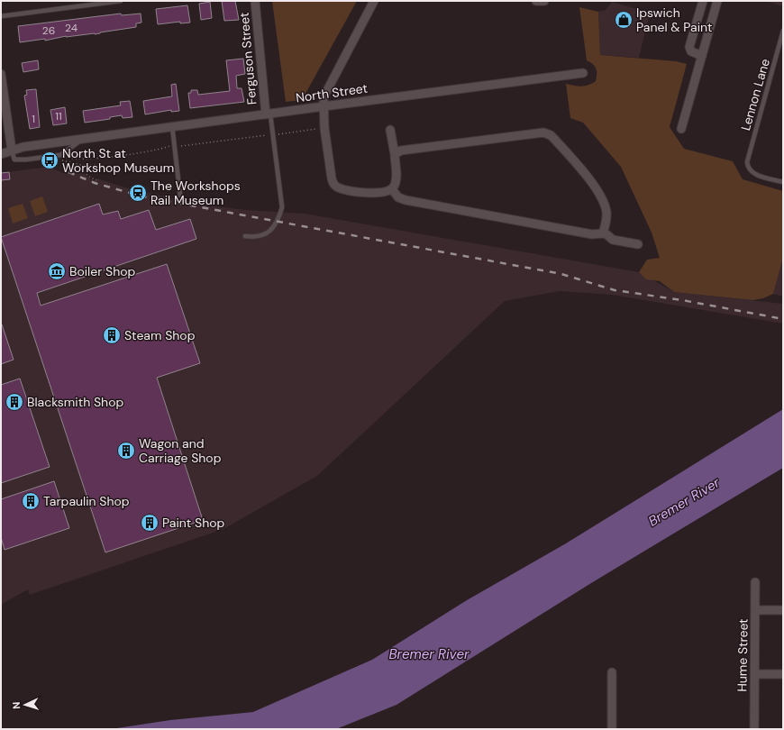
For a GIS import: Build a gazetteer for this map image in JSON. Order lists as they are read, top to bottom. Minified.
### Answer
{"streets":{"street":["Ferguson Street","North Street","Hume Street"],"lane":["Lennon Lane"]},"crossings":[["Ferguson Street","North Street"]],"water":["Bremer River"],"places":{"shop":["Ipswich Panel & Paint"],"bus stop":["North St at Workshop Museum"],"station":["The Workshops Rail Museum"],"museum":["Boiler Shop"],"building":["Steam Shop","Blacksmith Shop","Wagon and Carriage Shop","Tarpaulin Shop","Paint Shop"]},"house_numbers":["24","26","11","1"],"north":"left"}
